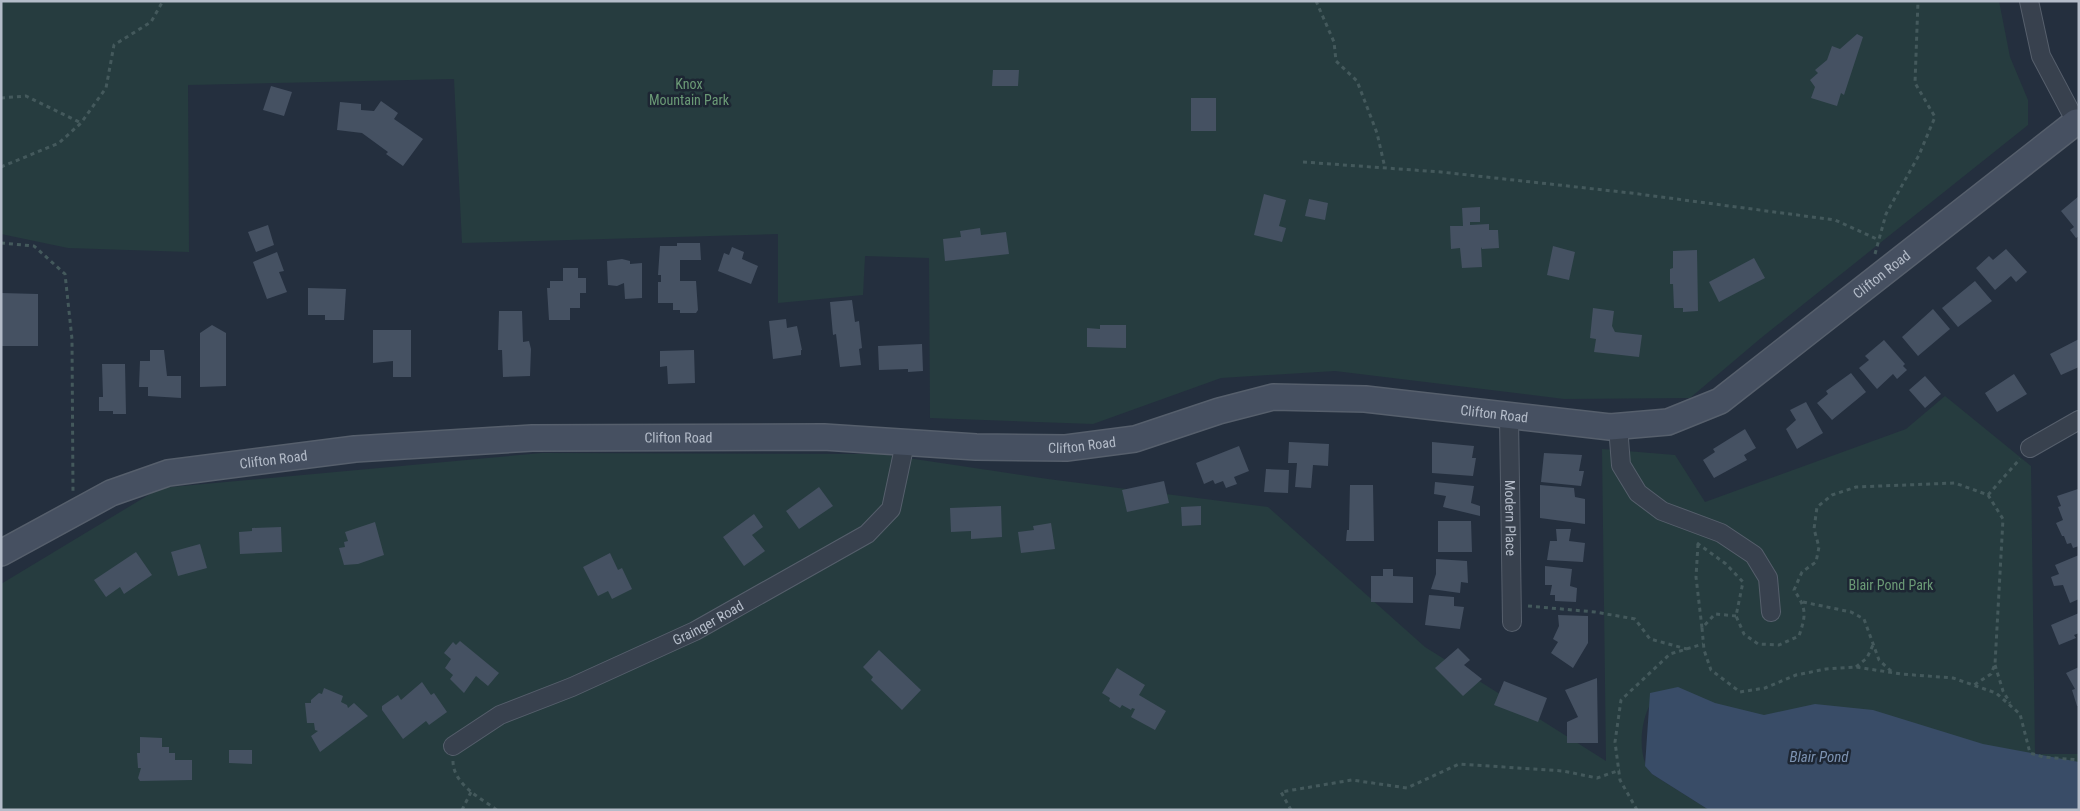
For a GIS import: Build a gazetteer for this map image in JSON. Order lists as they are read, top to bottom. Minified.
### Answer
{"streets":{"main road":["Clifton Road"],"street":["Modern Place","Grainger Road"]},"crossings":[["Clifton Road","Modern Place"],["Clifton Road","Grainger Road"]],"water":["Blair Pond"],"parks":["Knox Mountain Park","Blair Pond Park"]}
